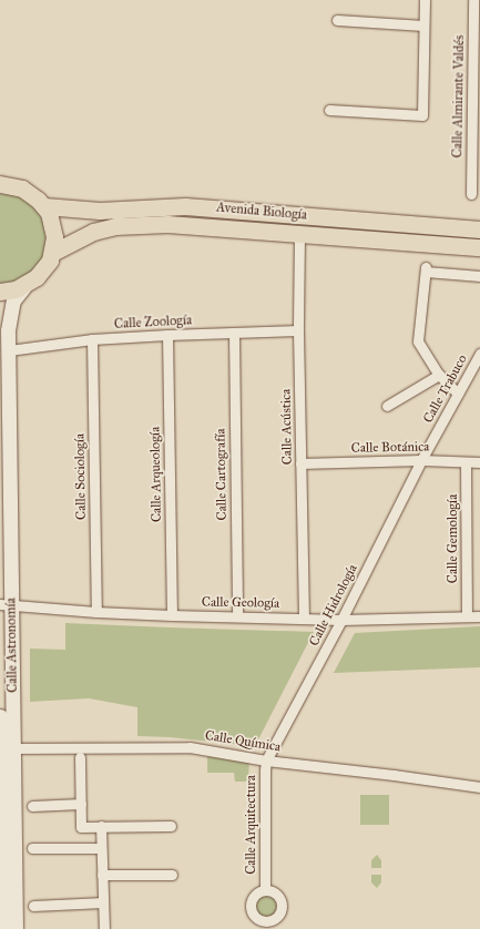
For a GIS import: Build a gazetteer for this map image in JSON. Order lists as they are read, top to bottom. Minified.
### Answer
{"streets":{"main road":["Avenida Biología"],"street":["Calle Almirante Valdés","Calle Zoología","Calle Trabuco","Calle Acústica","Calle Botánica","Calle Arqueología","Calle Cartografía","Calle Sociología","Calle Gemología","Calle Geología","Calle Hidrología","Calle Astronomía","Calle Química","Calle Arquitectura"]},"crossings":[["Avenida Biología","Calle Acústica"],["Calle Zoología","Calle Acústica"],["Calle Zoología","Calle Arqueología"],["Calle Zoología","Calle Cartografía"],["Calle Zoología","Calle Sociología"],["Calle Zoología","Calle Astronomía"],["Calle Trabuco","Calle Botánica"],["Calle Trabuco","Calle Hidrología"],["Calle Acústica","Calle Botánica"],["Calle Acústica","Calle Geología"],["Calle Botánica","Calle Gemología"],["Calle Botánica","Calle Hidrología"],["Calle Arqueología","Calle Geología"],["Calle Cartografía","Calle Geología"],["Calle Sociología","Calle Geología"],["Calle Gemología","Calle Geología"],["Calle Geología","Calle Hidrología"],["Calle Geología","Calle Astronomía"],["Calle Hidrología","Calle Química"],["Calle Hidrología","Calle Arquitectura"],["Calle Astronomía","Calle Química"],["Calle Química","Calle Arquitectura"]]}
